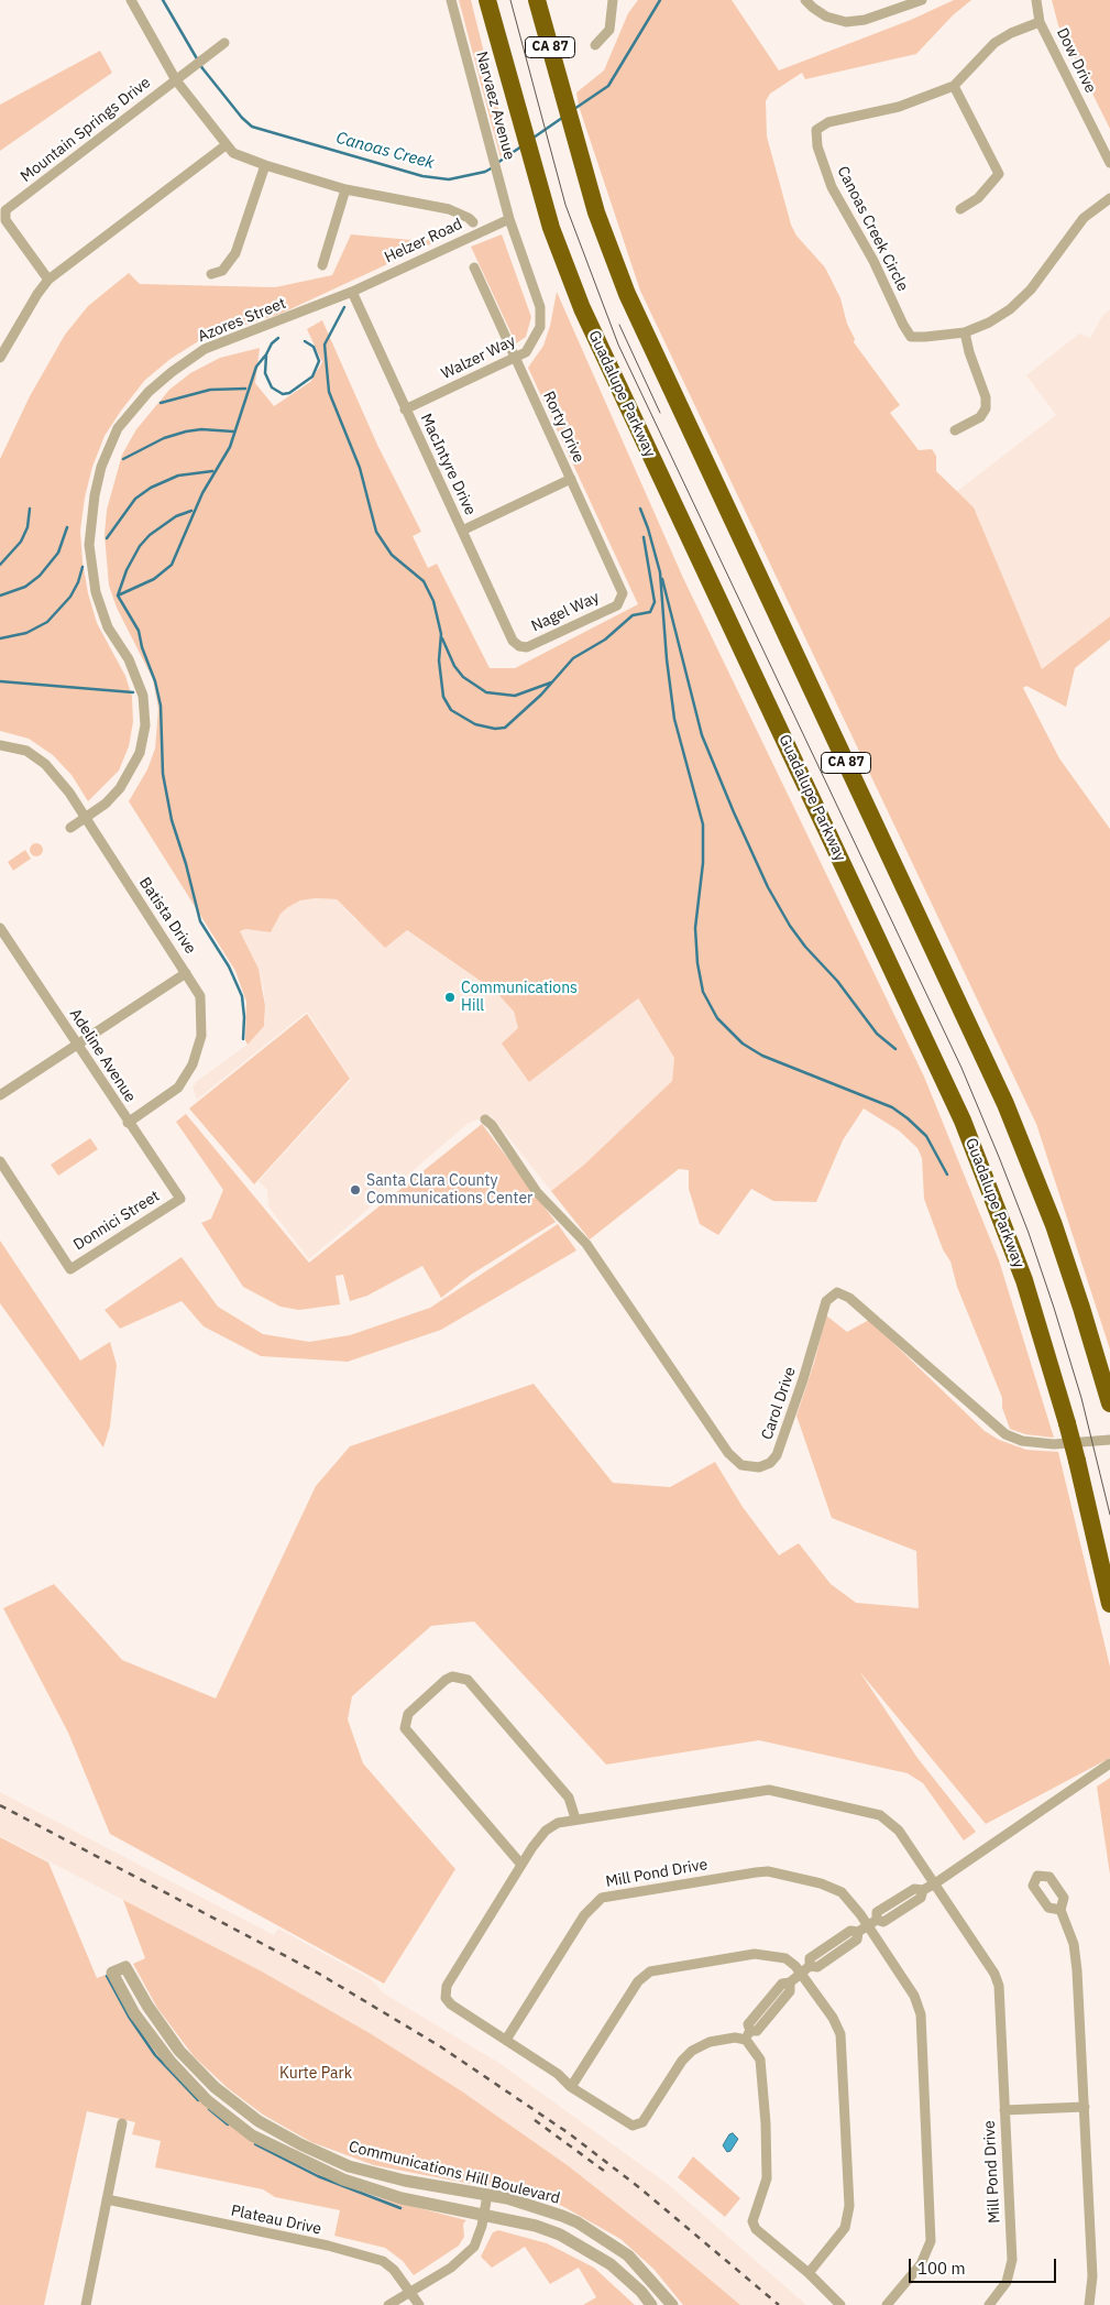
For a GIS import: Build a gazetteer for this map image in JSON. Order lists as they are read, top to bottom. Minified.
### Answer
{"streets":{"highway":["CA 87","Guadalupe Parkway"],"street":["Dow Drive","Narvaez Avenue","Mountain Springs Drive","Canoas Creek Circle","Helzer Road","Azores Street","Walzer Way","Rorty Drive","MacIntyre Drive","Nagel Way","Batista Drive","Adeline Avenue","Donnici Street","Carol Drive","Mill Pond Drive","Communications Hill Boulevard","Plateau Drive"]},"crossings":[["Dow Drive","Canoas Creek Circle"],["Narvaez Avenue","Helzer Road"],["Narvaez Avenue","Walzer Way"],["Helzer Road","Azores Street"],["Helzer Road","Walzer Way"],["Helzer Road","MacIntyre Drive"],["Azores Street","MacIntyre Drive"],["Azores Street","Batista Drive"],["Walzer Way","Rorty Drive"],["Walzer Way","MacIntyre Drive"],["Rorty Drive","Nagel Way"],["MacIntyre Drive","Nagel Way"],["Batista Drive","Adeline Avenue"],["Adeline Avenue","Donnici Street"]],"water":["Canoas Creek"],"parks":["Kurte Park"],"places":["Communications Hill","Santa Clara County Communications Center"],"scale_bar":"100 m"}
